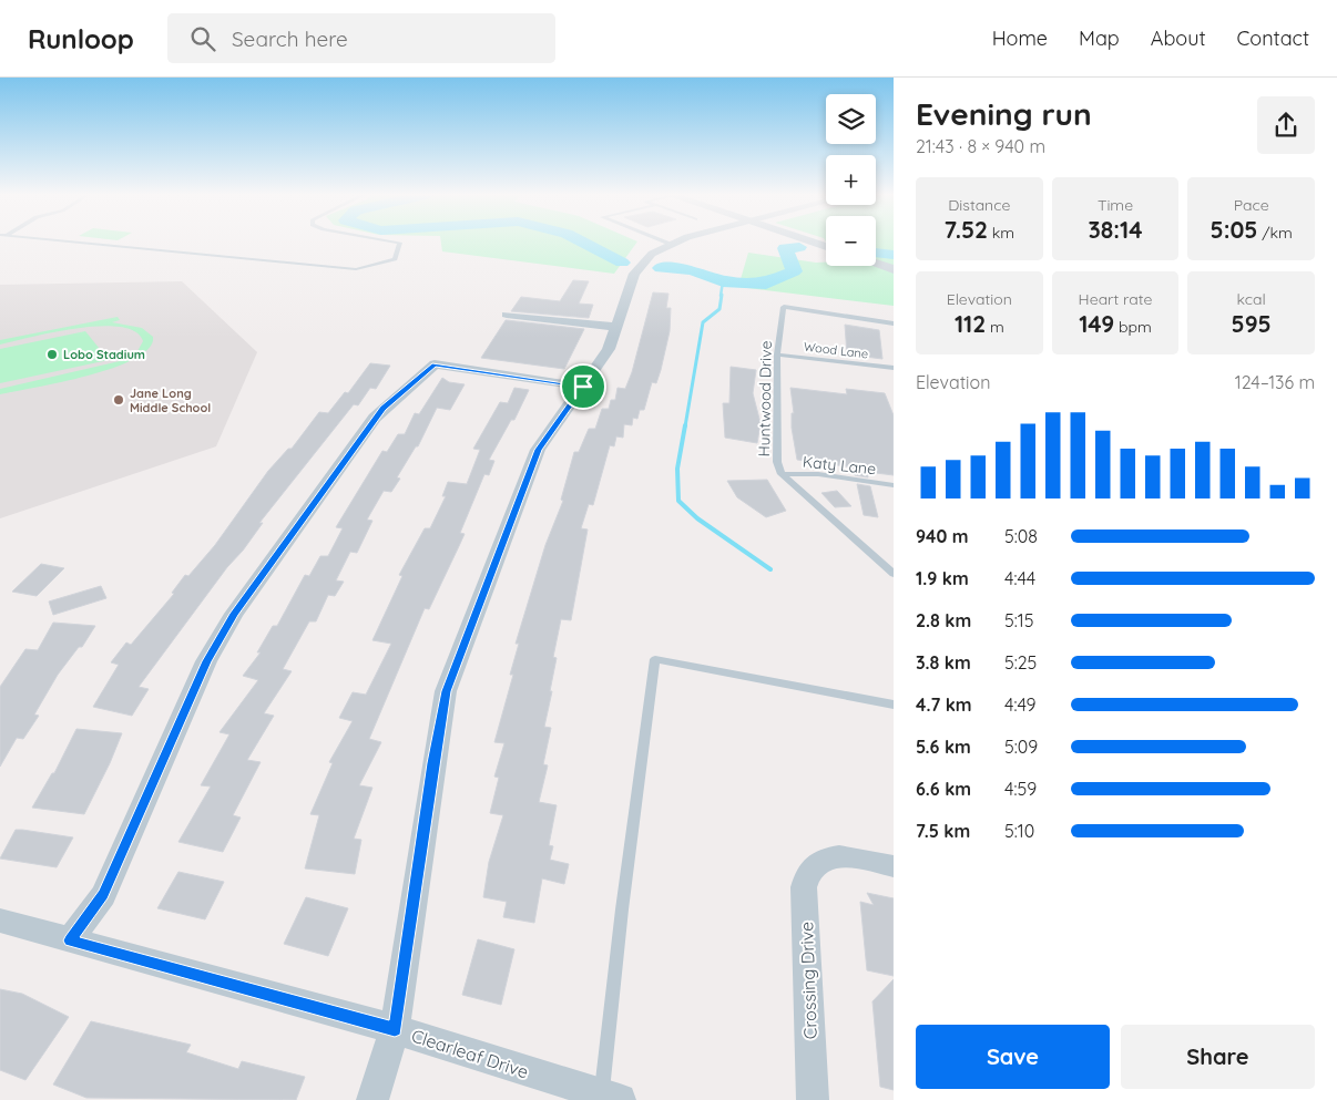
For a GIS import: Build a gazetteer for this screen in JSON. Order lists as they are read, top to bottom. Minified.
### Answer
{"streets":{"street":["Crossing Drive","Clearleaf Drive"],"lane":["Wood Lane","Huntwood Drive","Katy Lane"]},"crossings":[["Wood Lane","Huntwood Drive"],["Huntwood Drive","Katy Lane"]],"places":["Lobo Stadium","Jane Long Middle School"],"page":{"header":"Runloop","search":"Search here","nav":["Home","Map","About","Contact"],"heading":["Evening run","21:43 · 8 × 940 m"],"map_buttons":["+","−"],"stats":[["Distance","7.52 km"],["Time","38:14"],["Pace","5:05 /km"],["Elevation","112 m"],["Heart rate","149 bpm"],["kcal","595"]],"chart":["Elevation","124–136 m"],"list":[{"name":"940 m","note":"5:08"},{"name":"1.9 km","note":"4:44"},{"name":"2.8 km","note":"5:15"},{"name":"3.8 km","note":"5:25"},{"name":"4.7 km","note":"4:49"},{"name":"5.6 km","note":"5:09"},{"name":"6.6 km","note":"4:59"},{"name":"7.5 km","note":"5:10"}],"buttons":["Save","Share"]}}
